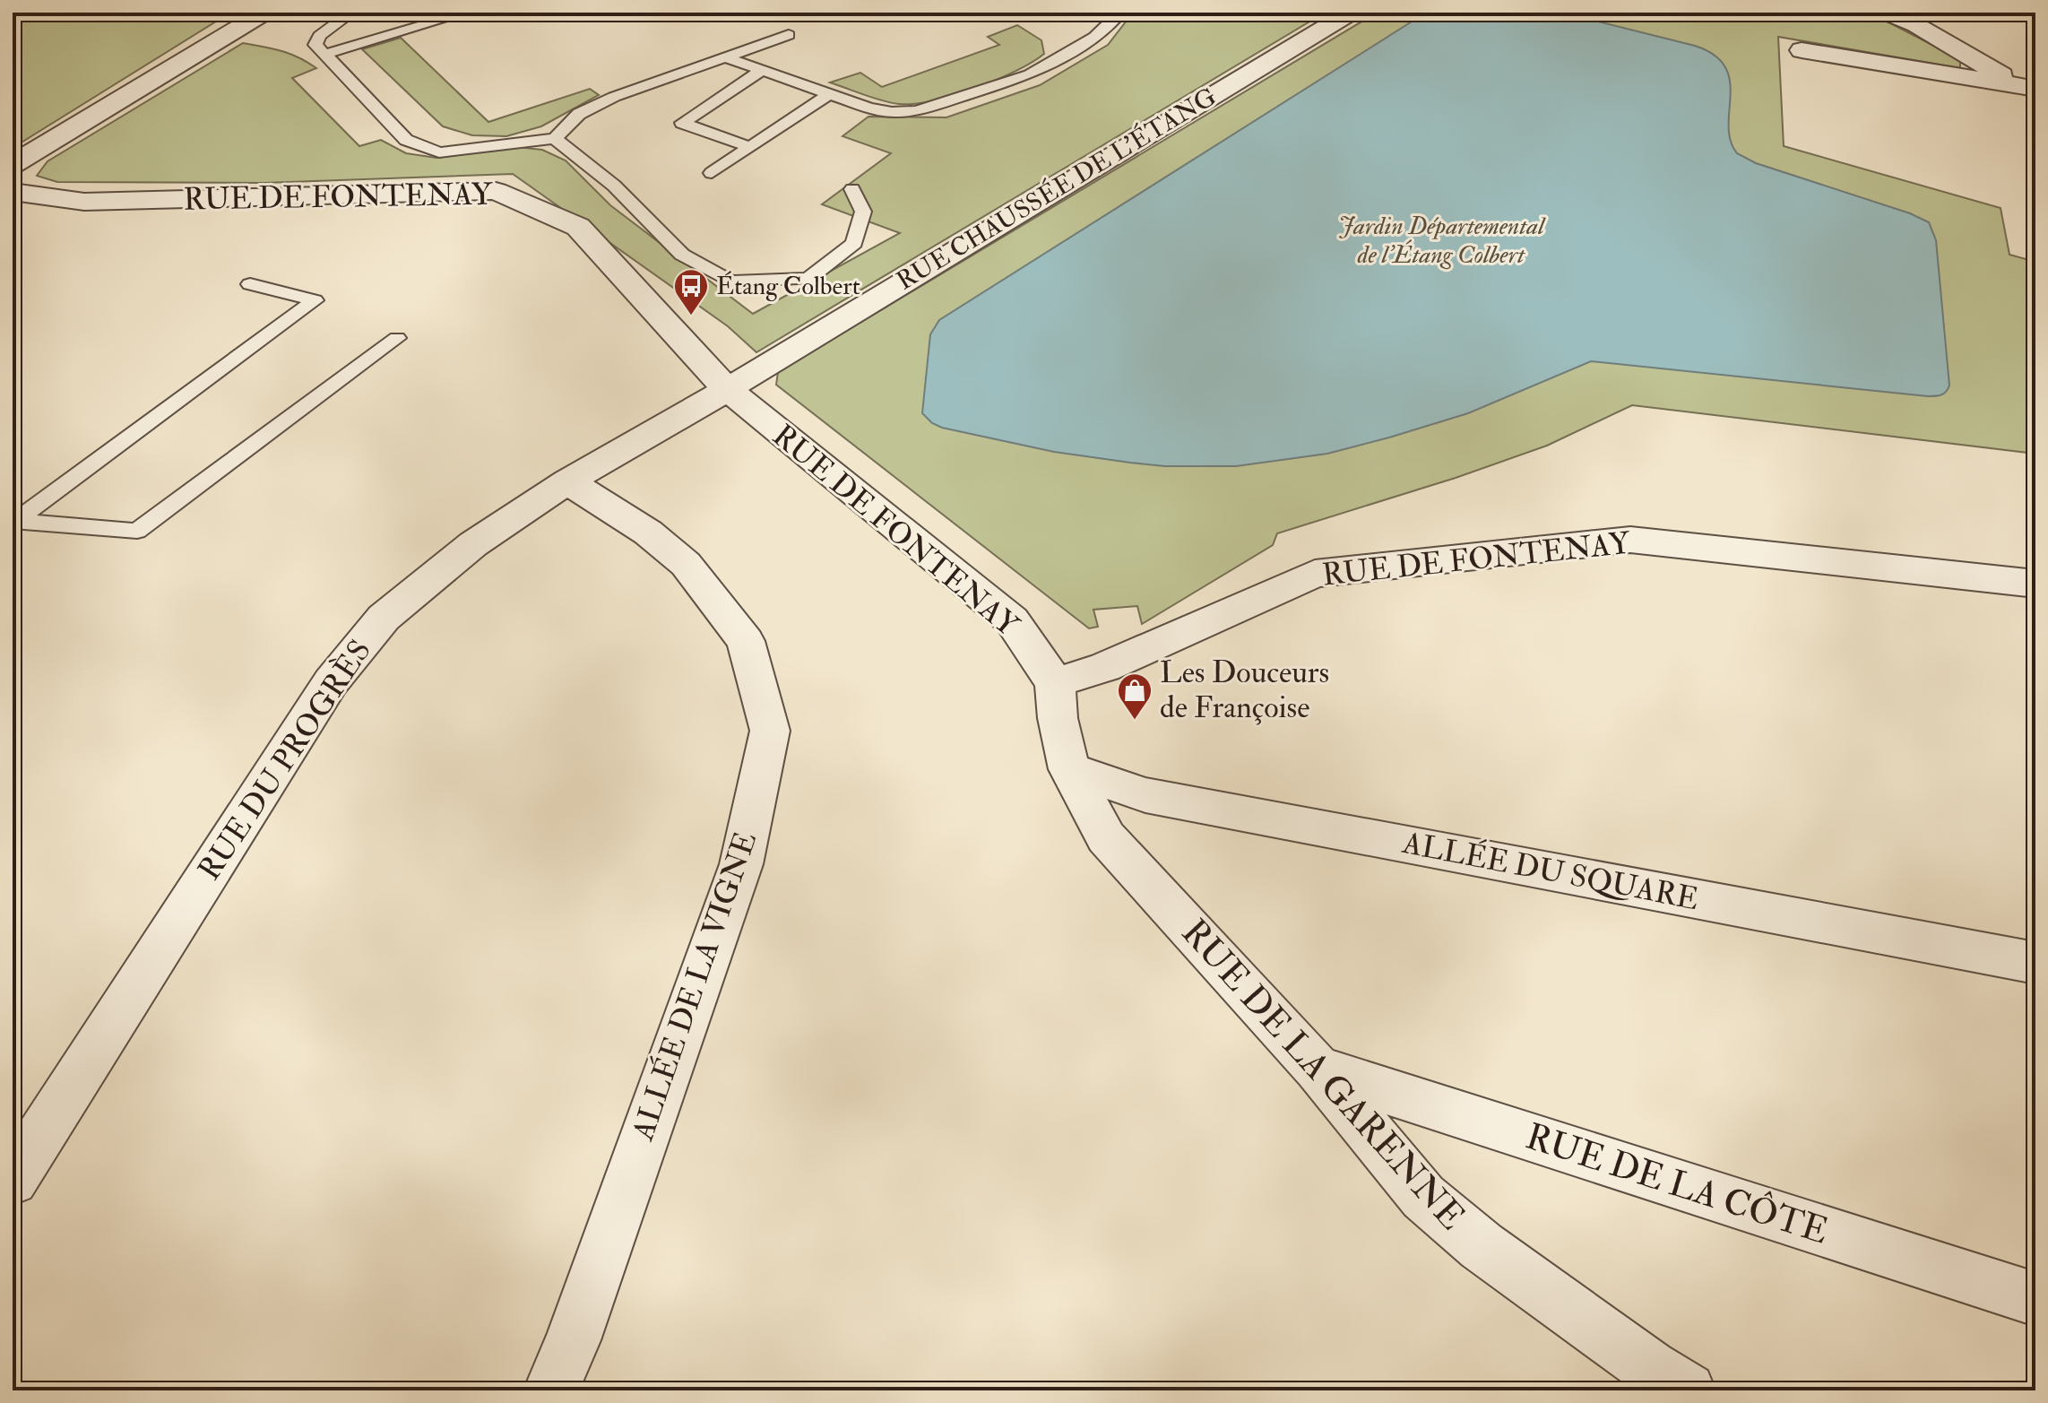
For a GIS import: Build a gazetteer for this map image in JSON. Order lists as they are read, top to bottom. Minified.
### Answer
{"streets":{"street":["RUE CHAUSSÉE DE L'ÉTANG","RUE DE FONTENAY","RUE DU PROGRÈS","ALLÉE DU SQUARE","ALLÉE DE LA VIGNE","RUE DE LA GARENNE","RUE DE LA CÔTE"]},"crossings":[["RUE CHAUSSÉE DE L'ÉTANG","RUE DE FONTENAY"],["RUE CHAUSSÉE DE L'ÉTANG","RUE DU PROGRÈS"],["RUE DE FONTENAY","RUE DU PROGRÈS"],["RUE DE FONTENAY","RUE DE LA GARENNE"],["RUE DU PROGRÈS","ALLÉE DE LA VIGNE"],["ALLÉE DU SQUARE","RUE DE LA GARENNE"],["RUE DE LA GARENNE","RUE DE LA CÔTE"]],"parks":["Jardin Départemental de l'Étang Colbert"],"places":{"bus stop":["Étang Colbert"],"shop":["Les Douceurs de Françoise"]}}
